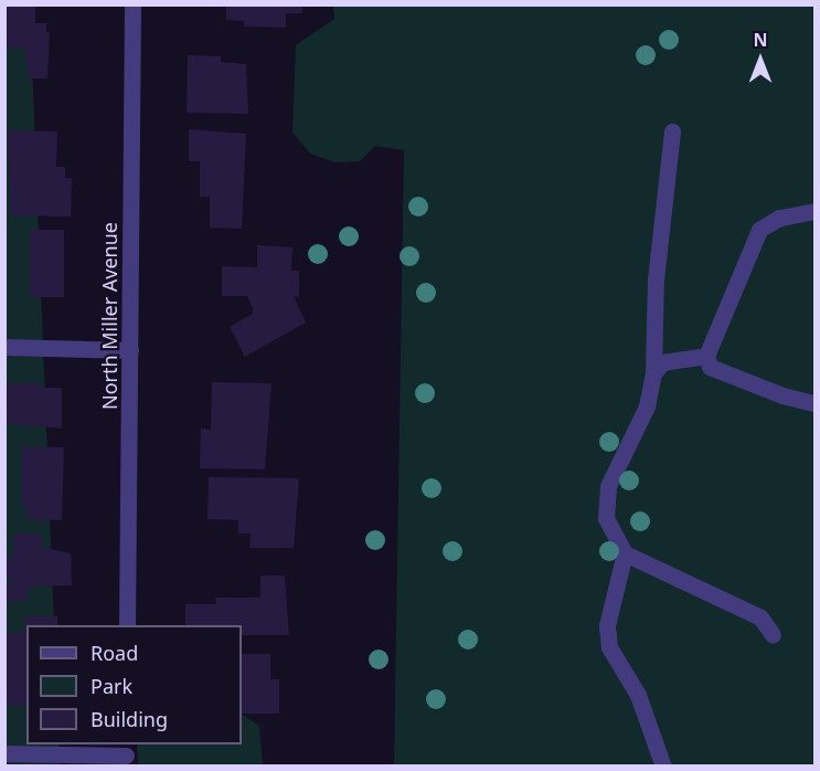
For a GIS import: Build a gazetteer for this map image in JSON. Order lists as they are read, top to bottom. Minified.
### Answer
{"streets":{"street":["North Miller Avenue"]},"legend":["Road","Park","Building"],"north":"top"}
